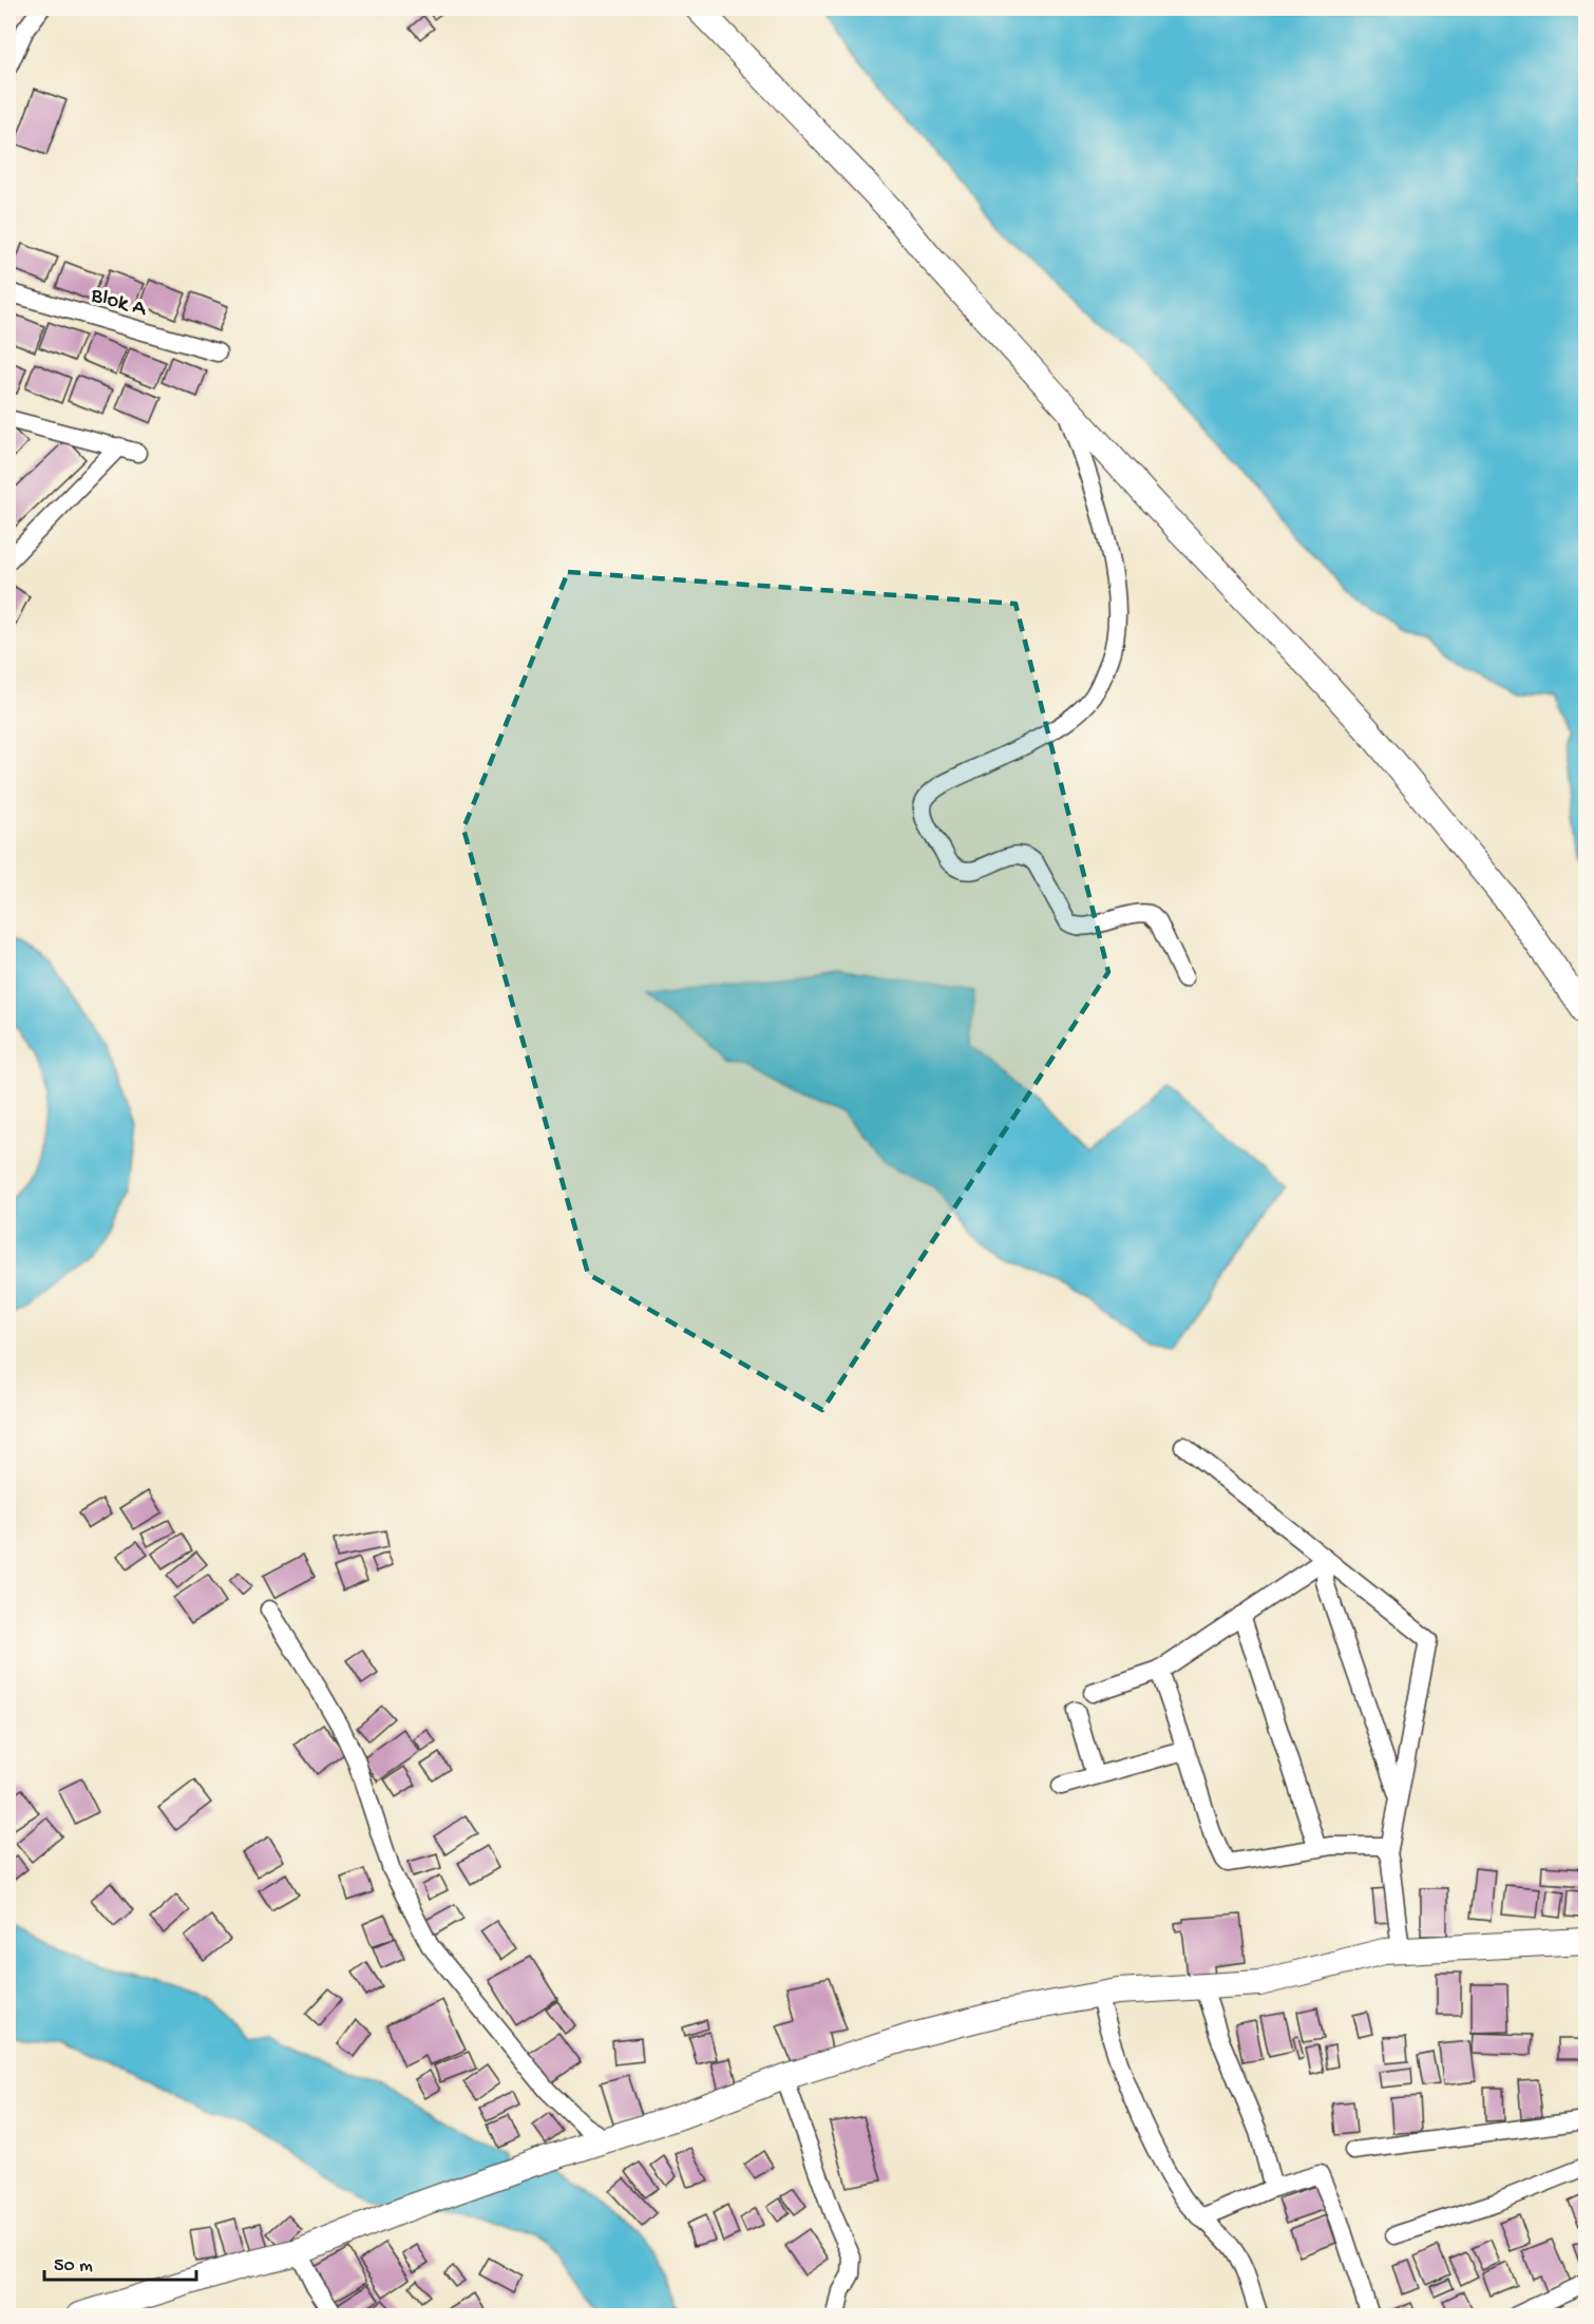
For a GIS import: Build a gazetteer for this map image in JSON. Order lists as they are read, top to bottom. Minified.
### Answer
{"streets":{"street":["Blok A"]},"scale_bar":"50 m"}
